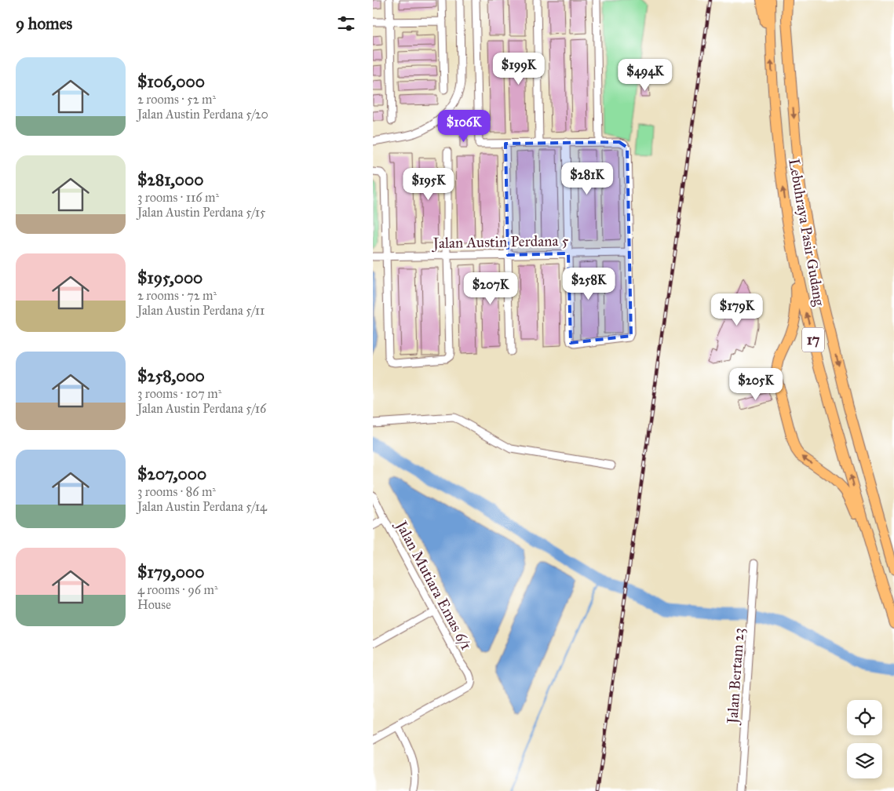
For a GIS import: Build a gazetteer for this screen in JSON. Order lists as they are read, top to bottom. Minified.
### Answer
{"streets":{"highway":["Lebuhraya Pasir Gudang","17"],"street":["Jalan Austin Perdana 5","Jalan Mutiara Emas 6/1","Jalan Bertam 23"]},"page":{"heading":"9 homes","list":[{"name":"$106,000","note":"2 rooms · 52 m² · Jalan Austin Perdana 5/20"},{"name":"$281,000","note":"3 rooms · 116 m² · Jalan Austin Perdana 5/15"},{"name":"$195,000","note":"2 rooms · 72 m² · Jalan Austin Perdana 5/11"},{"name":"$258,000","note":"3 rooms · 107 m² · Jalan Austin Perdana 5/16"},{"name":"$207,000","note":"3 rooms · 86 m² · Jalan Austin Perdana 5/14"},{"name":"$179,000","note":"4 rooms · 96 m² · House"}],"price":["$199K","$494K","$106K","$281K","$195K","$258K","$207K","$179K","$205K"]}}
